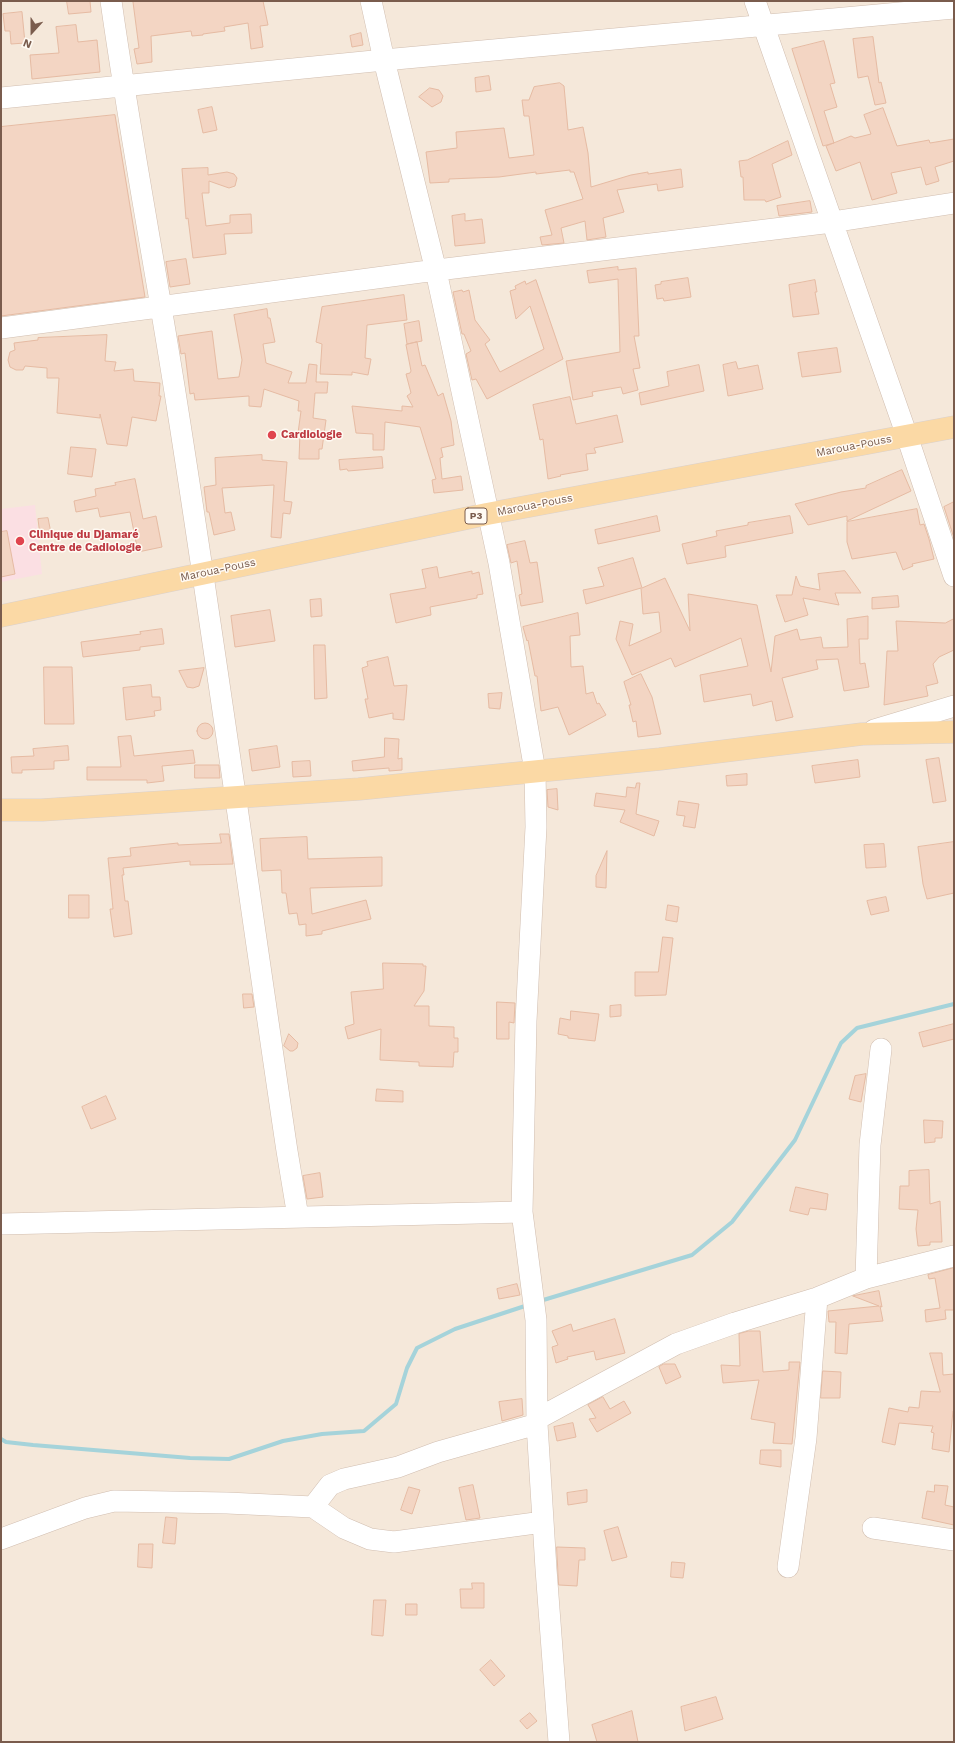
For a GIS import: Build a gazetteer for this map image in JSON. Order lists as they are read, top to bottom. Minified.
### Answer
{"streets":{"main road":["Maroua-Pouss","P3"]},"places":["Cardiologie","Clinique du Djamaré Centre de Cadiologie"],"north":"bottom"}
